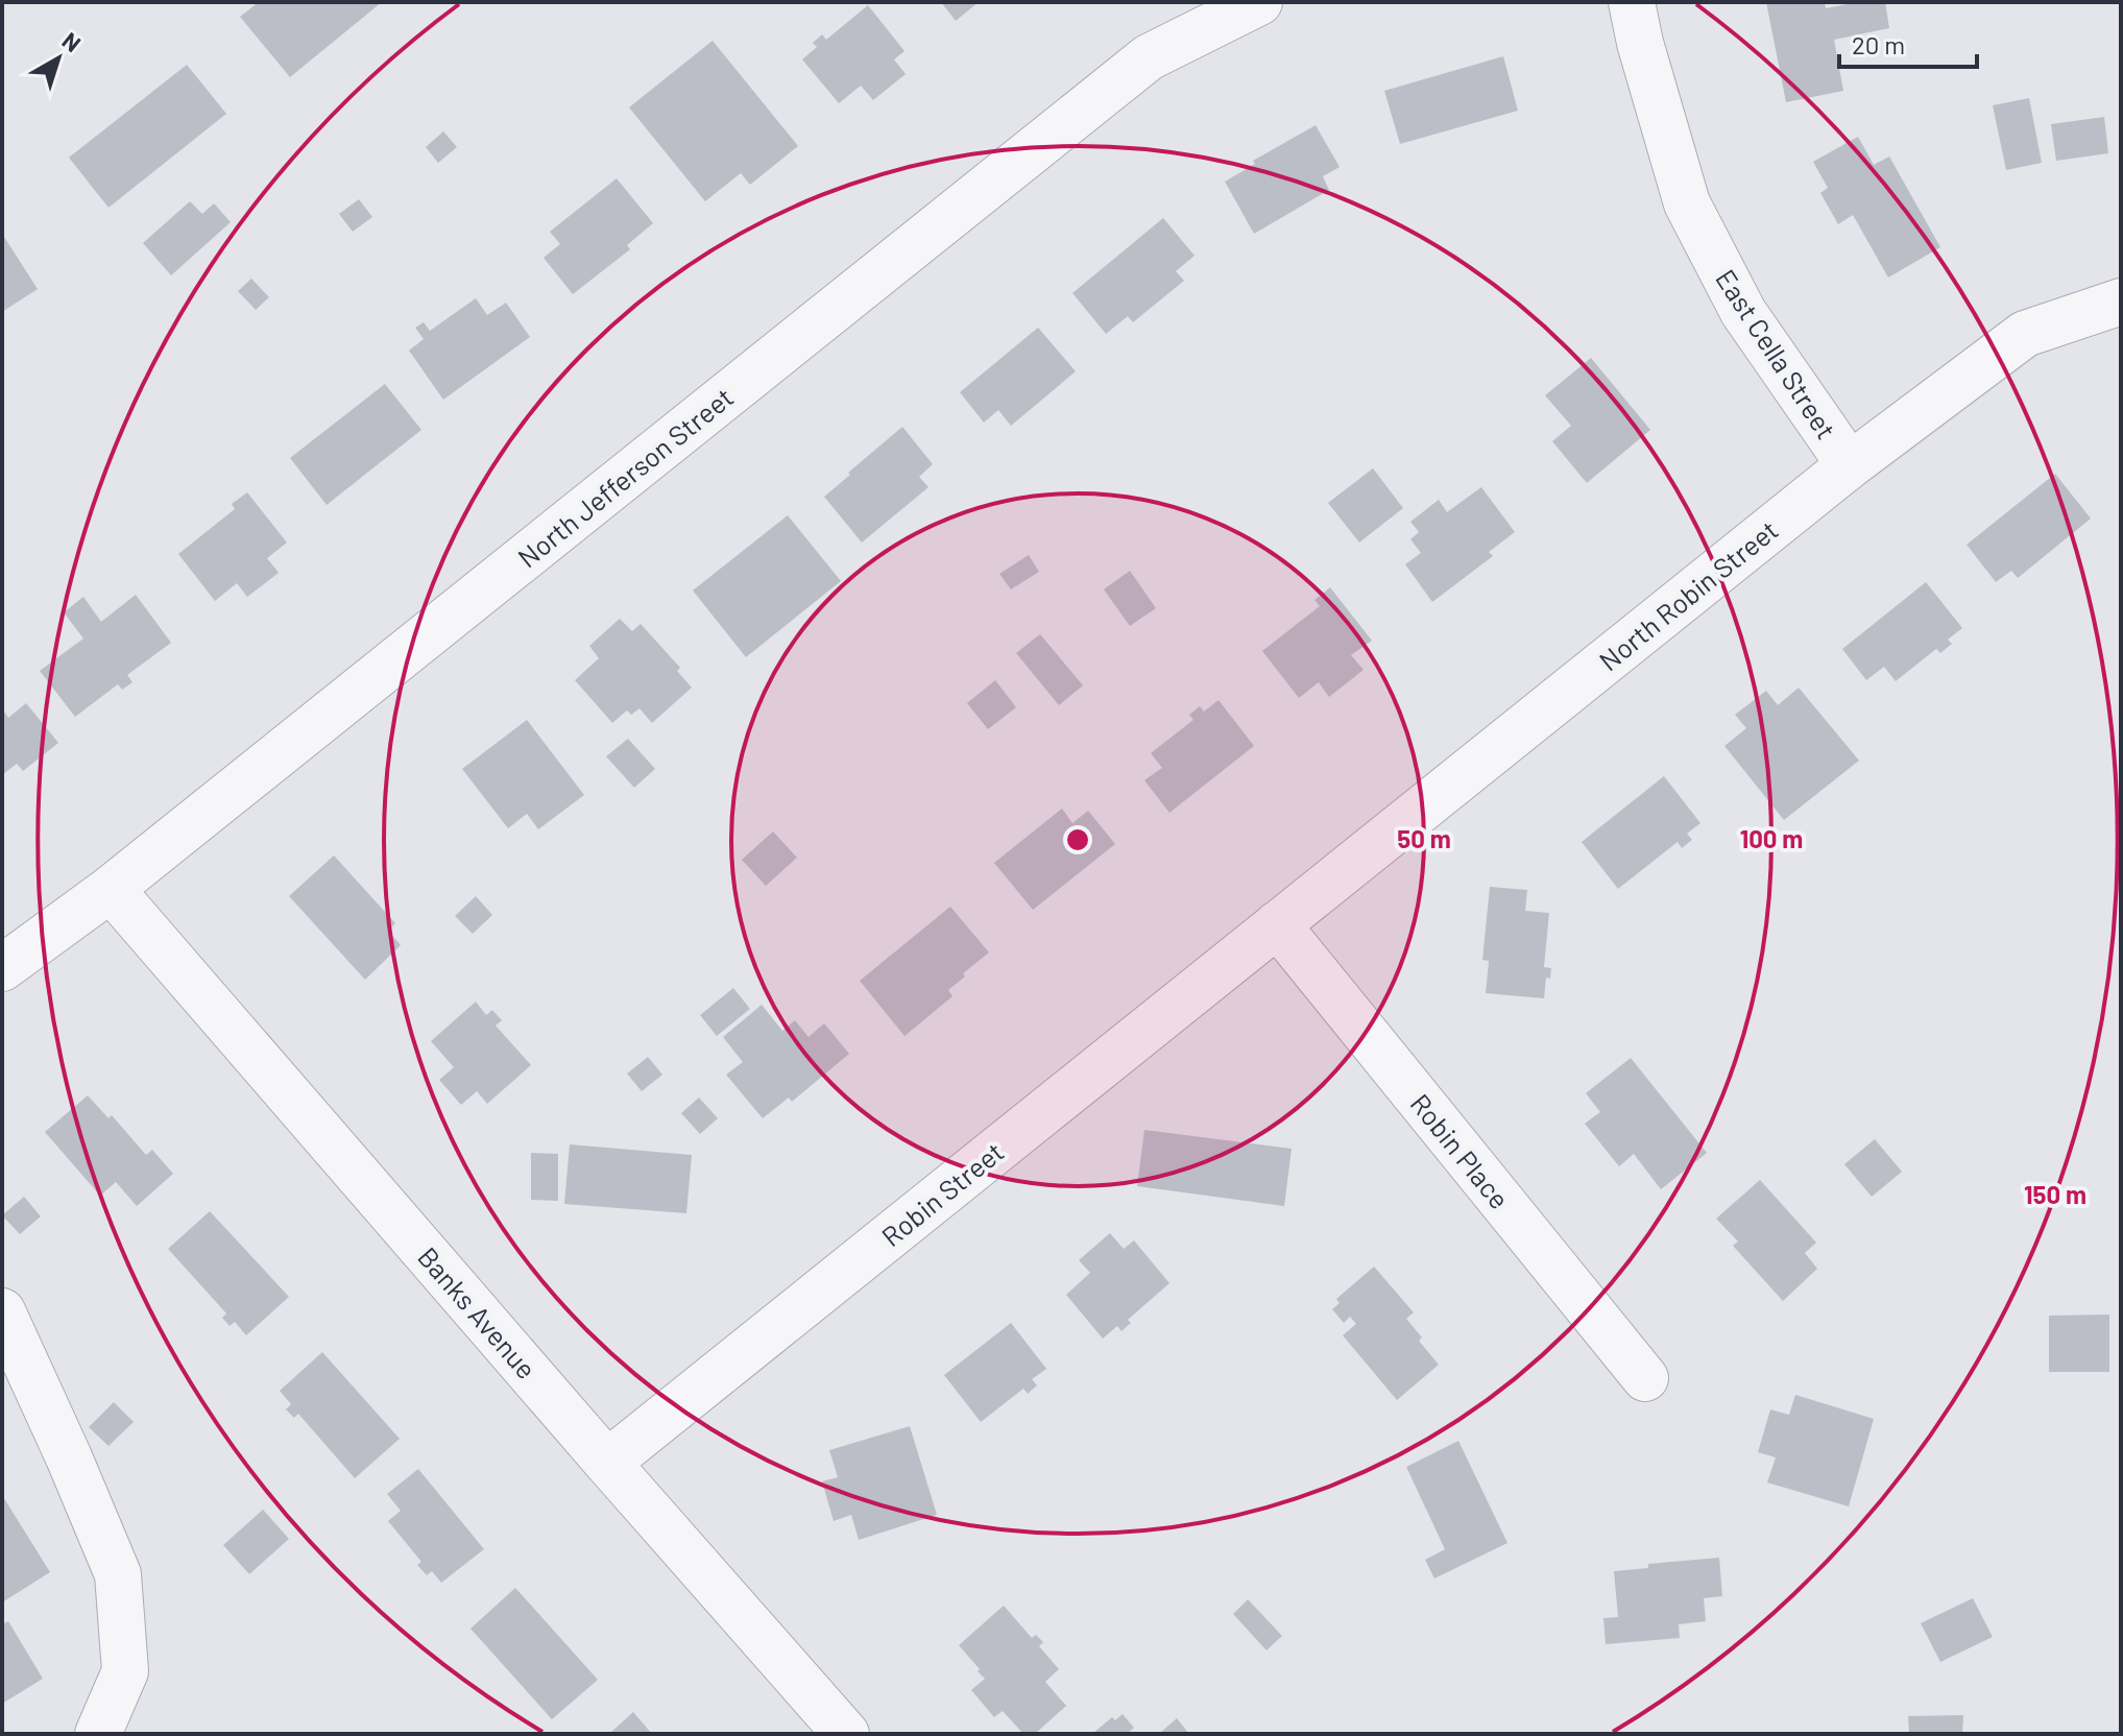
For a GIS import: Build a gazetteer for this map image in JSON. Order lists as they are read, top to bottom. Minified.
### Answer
{"streets":{"street":["East Cella Street","North Jefferson Street","North Robin Street","Robin Place","Robin Street","Banks Avenue"]},"crossings":[["East Cella Street","North Robin Street"],["North Jefferson Street","Banks Avenue"],["North Robin Street","Robin Place"],["North Robin Street","Robin Street"],["Robin Place","Robin Street"],["Robin Street","Banks Avenue"]],"scale_bar":"20 m","north":"top right","rings":["50 m","100 m","150 m"]}
